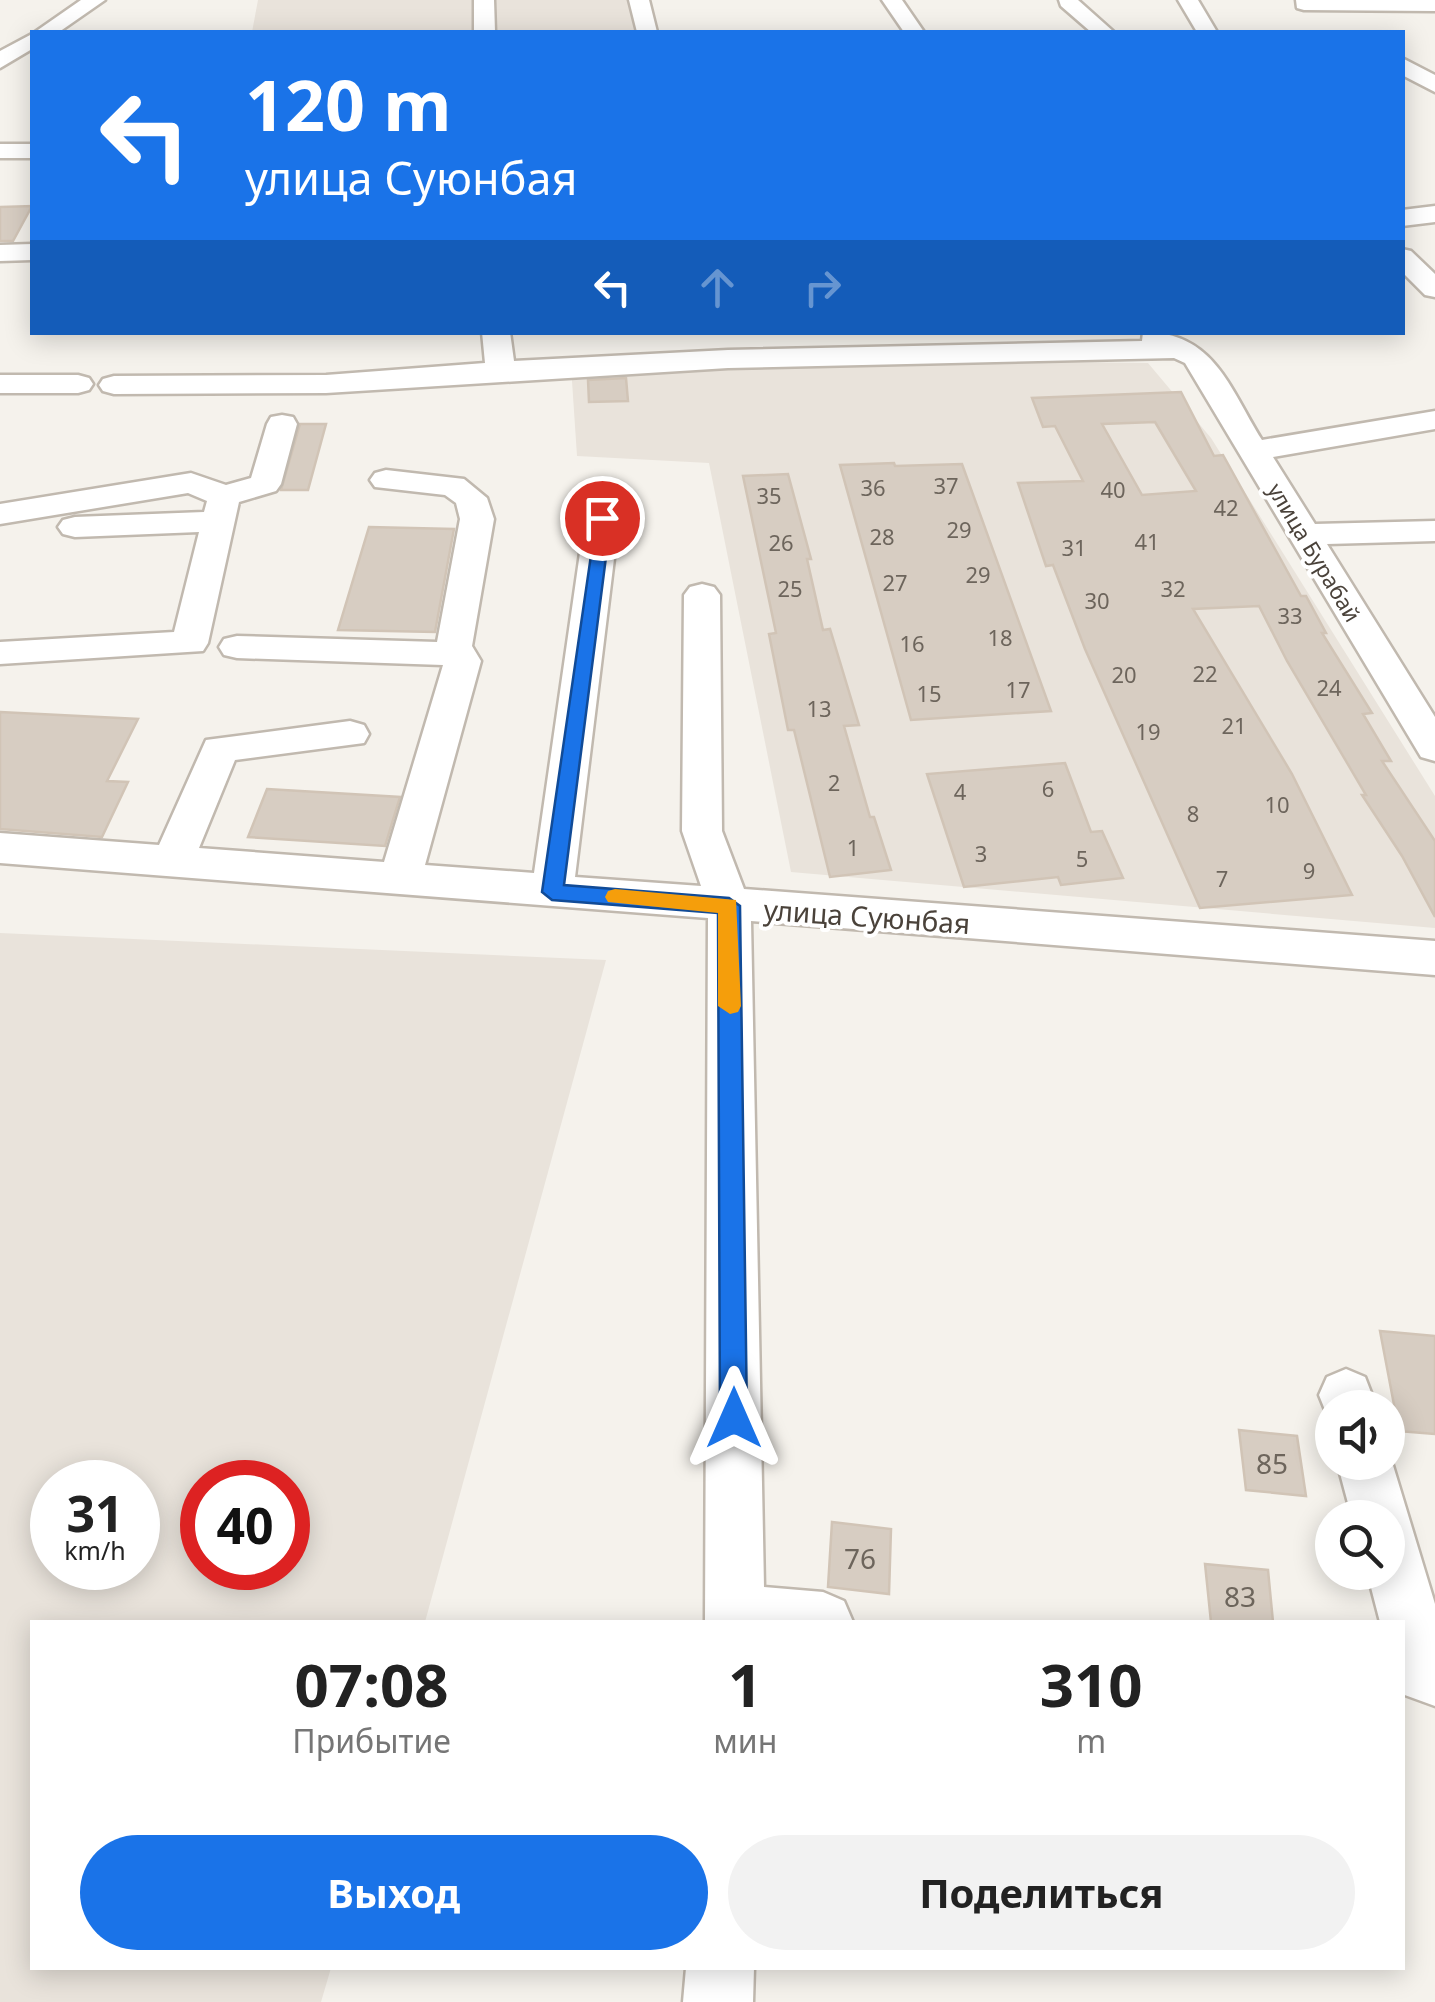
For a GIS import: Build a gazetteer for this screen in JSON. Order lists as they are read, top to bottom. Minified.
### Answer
{"streets":{"street":["улица Бурабай","улица Суюнбая"]},"house_numbers":["37","36","40","35","42","29","28","41","26","31","29","27","25","32","30","33","18","16","22","20","24","17","15","13","21","19","2","6","4","10","8","1","3","5","9","7","85","76","83"],"page":{"turn":["120 m","улица Суюнбая"],"speed":"31 km/h","limit":"40","eta":["07:08","Прибытие","1","мин","310","m"],"buttons":["Выход","Поделиться"]}}
